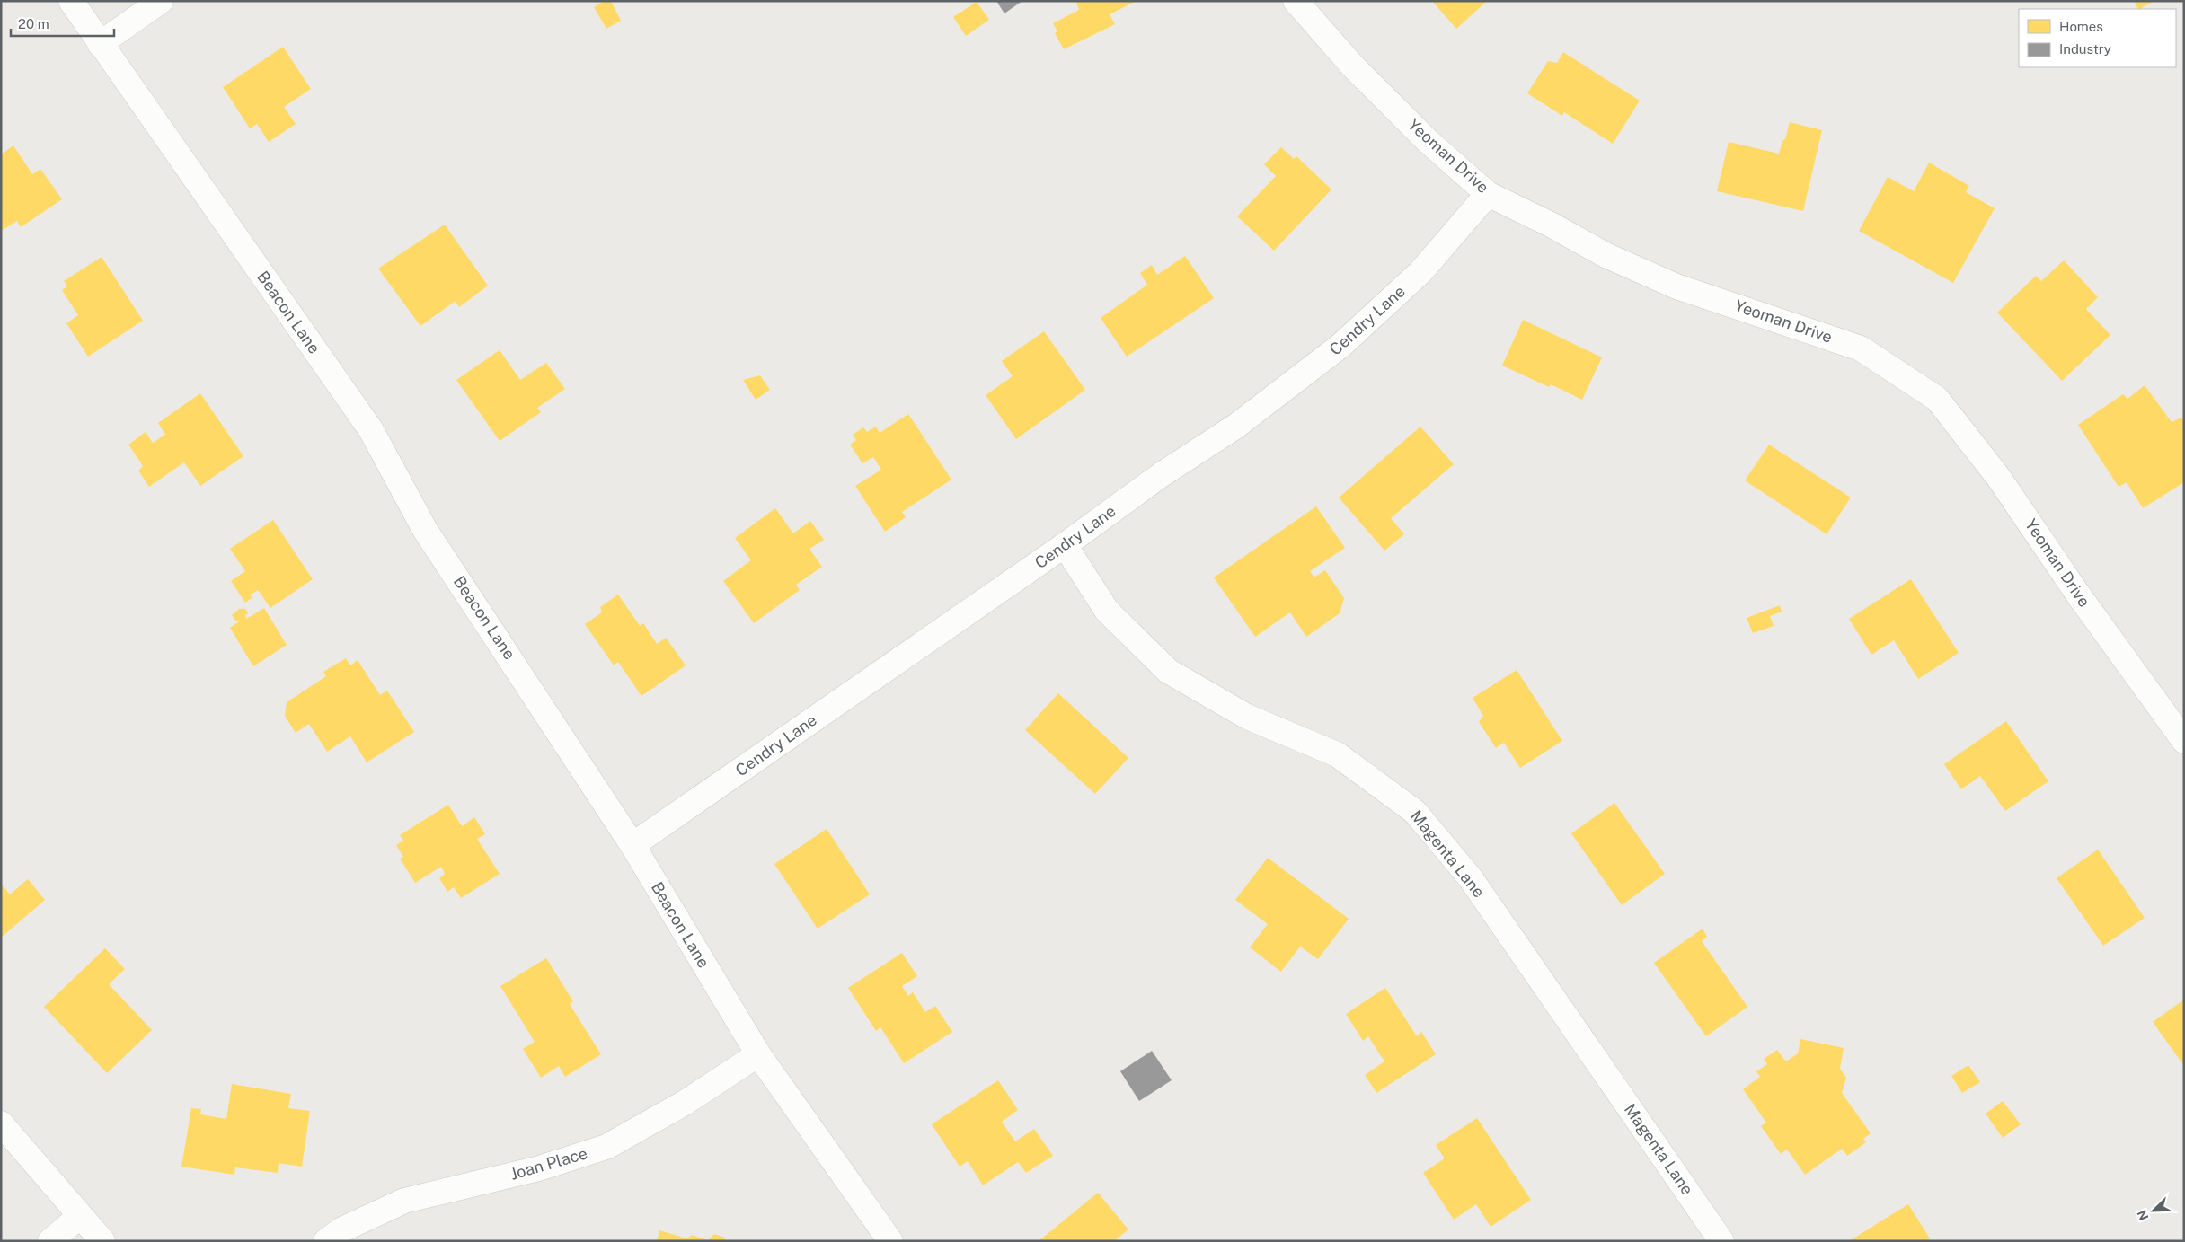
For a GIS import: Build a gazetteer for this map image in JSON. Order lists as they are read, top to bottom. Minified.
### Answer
{"streets":{"street":["Yeoman Drive","Beacon Lane","Cendry Lane","Magenta Lane","Joan Place"]},"crossings":[["Yeoman Drive","Cendry Lane"],["Beacon Lane","Cendry Lane"],["Beacon Lane","Joan Place"],["Cendry Lane","Magenta Lane"]],"legend":["Homes","Industry"],"scale_bar":"20 m","north":"bottom left"}
